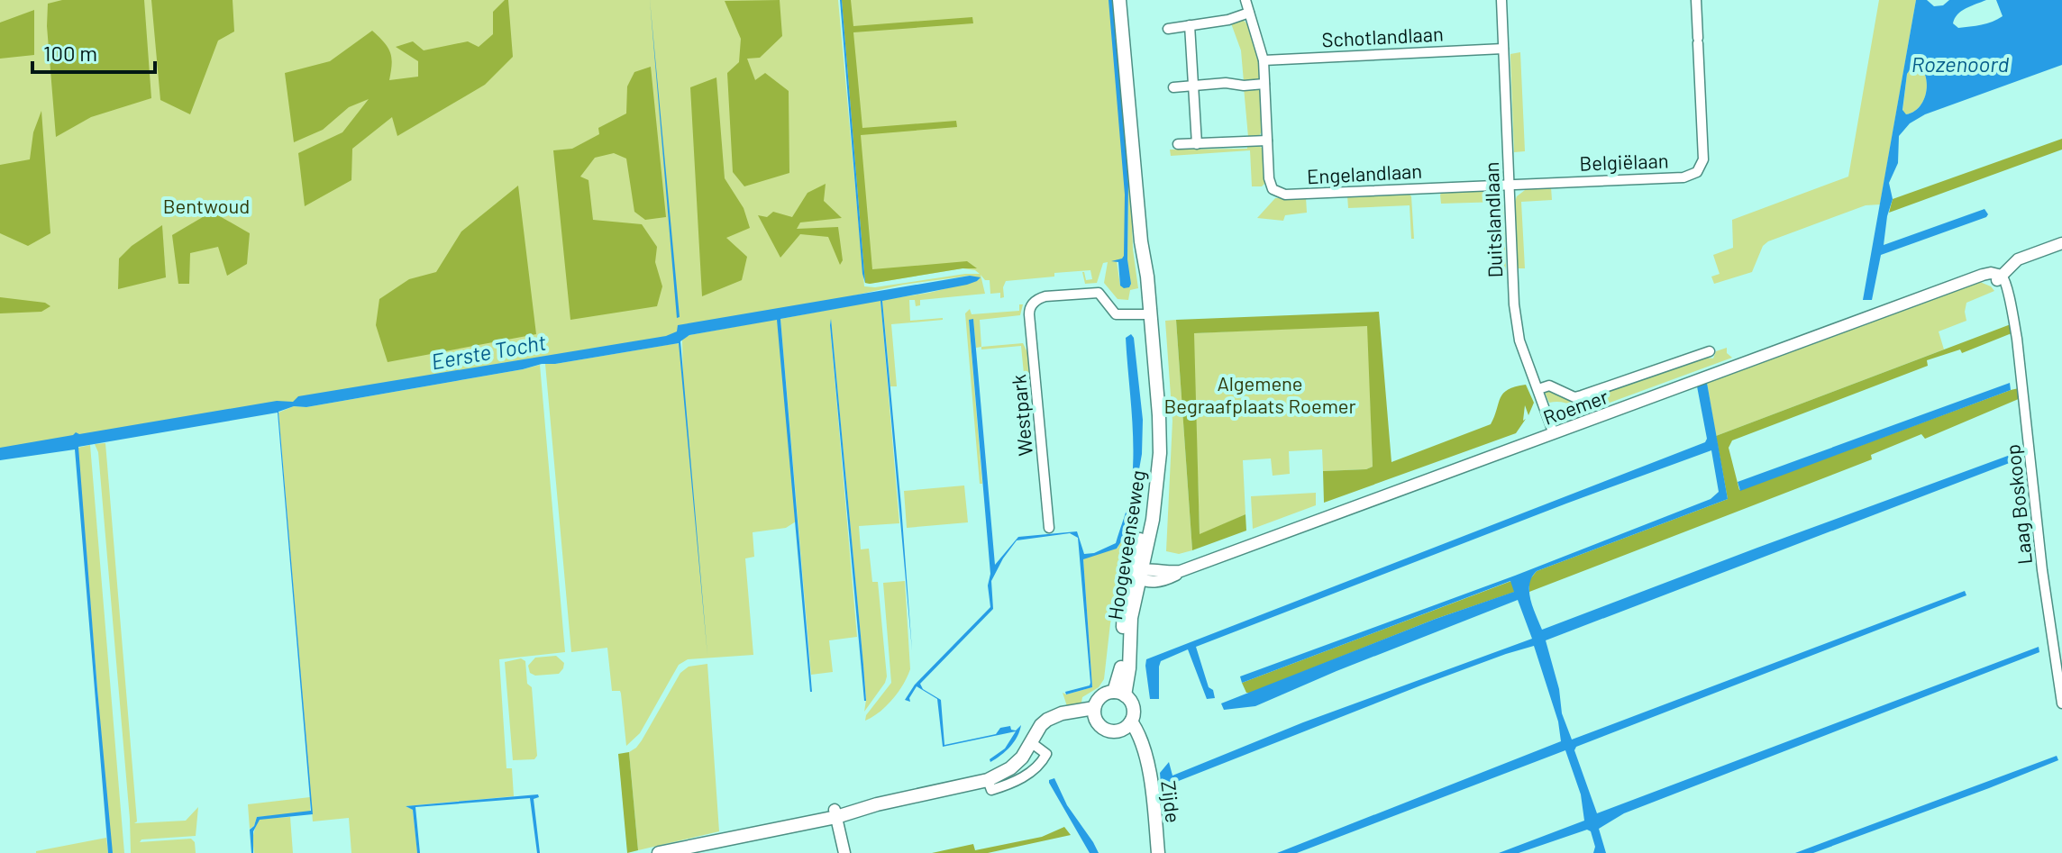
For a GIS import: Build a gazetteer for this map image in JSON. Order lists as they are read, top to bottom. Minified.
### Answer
{"streets":{"main road":["Hoogeveenseweg","Zijde"],"street":["Schotlandlaan","Belgiëlaan","Engelandlaan","Duitslandlaan","Roemer","Westpark","Laag Boskoop"]},"crossings":[["Schotlandlaan","Engelandlaan"],["Schotlandlaan","Duitslandlaan"],["Belgiëlaan","Engelandlaan"],["Belgiëlaan","Duitslandlaan"],["Engelandlaan","Duitslandlaan"],["Duitslandlaan","Roemer"],["Roemer","Laag Boskoop"],["Roemer","Hoogeveenseweg"],["Westpark","Hoogeveenseweg"],["Hoogeveenseweg","Zijde"]],"water":["Rozenoord","Eerste Tocht"],"parks":["Bentwoud","Algemene Begraafplaats Roemer"],"scale_bar":"100 m"}
